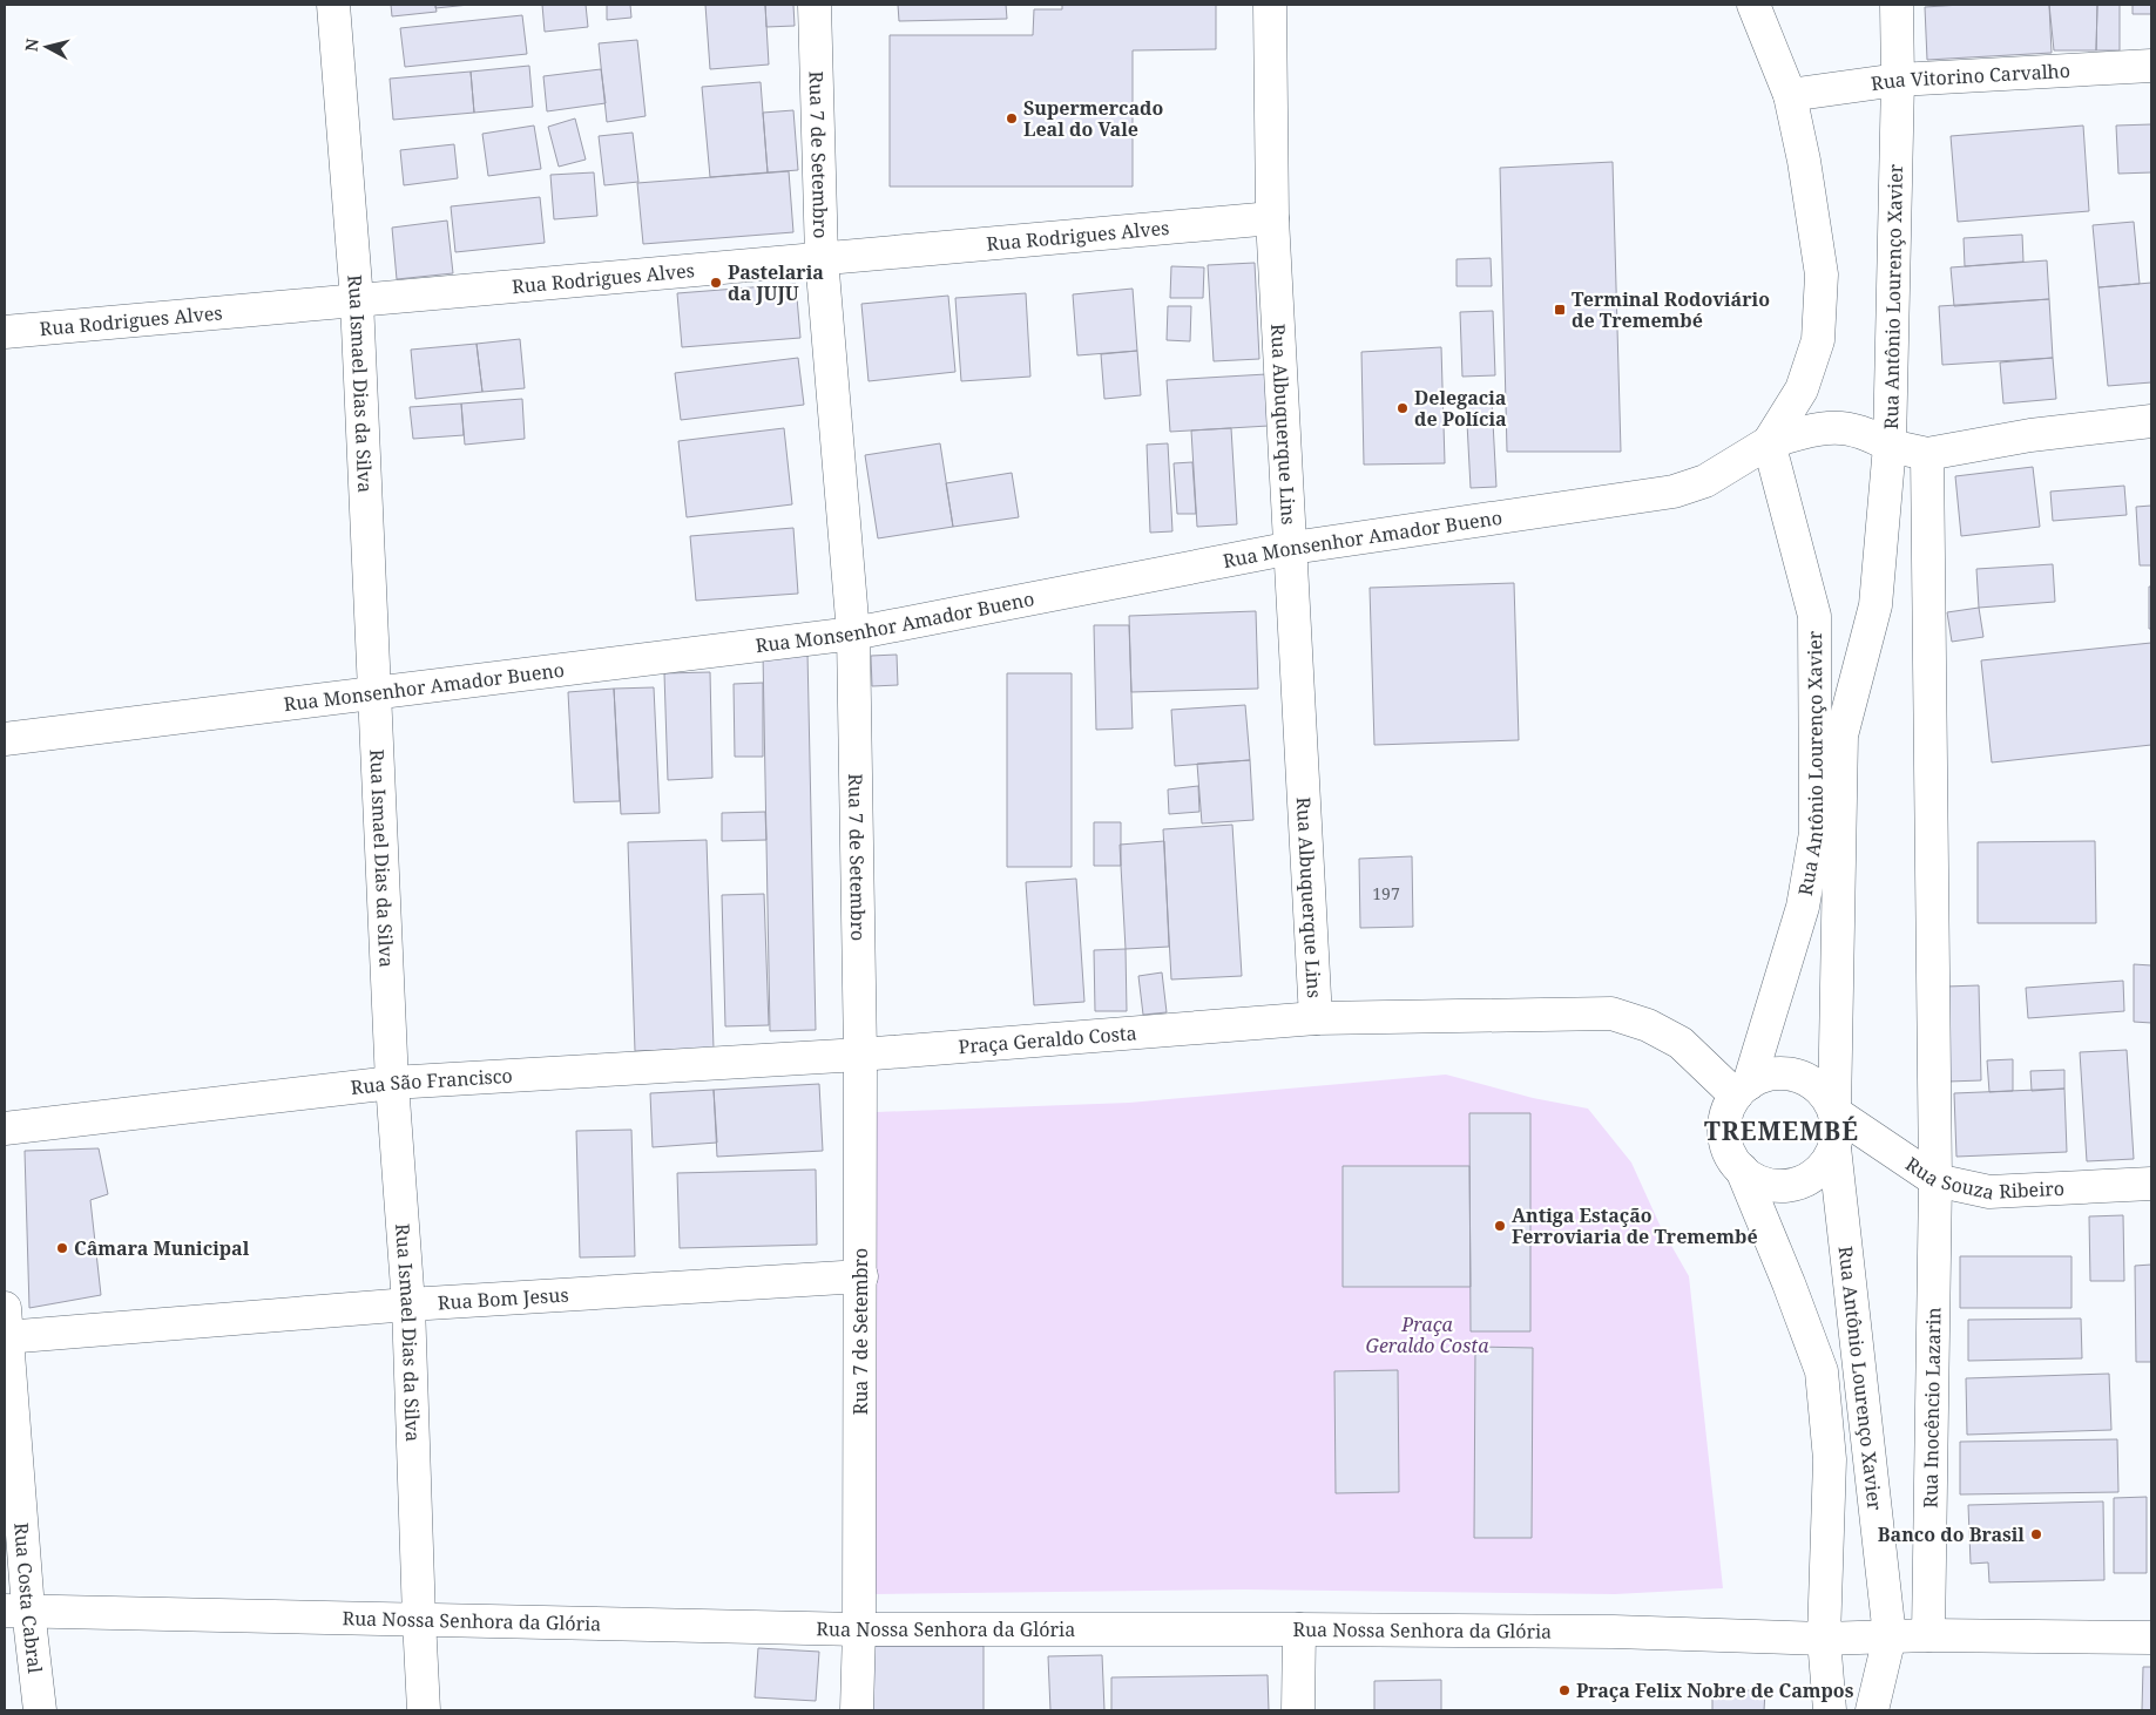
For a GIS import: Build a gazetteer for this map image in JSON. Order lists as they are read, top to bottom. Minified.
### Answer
{"streets":{"street":["Rua Vitorino Carvalho","Rua 7 de Setembro","Rua Rodrigues Alves","Rua Antônio Lourenço Xavier","Rua Ismael Dias da Silva","Rua Albuquerque Lins","Rua Monsenhor Amador Bueno","Praça Geraldo Costa","Rua São Francisco","Rua Souza Ribeiro","Rua Bom Jesus","Rua Inocêncio Lazarin","Rua Costa Cabral","Rua Nossa Senhora da Glória"]},"crossings":[["Rua Vitorino Carvalho","Rua Antônio Lourenço Xavier"],["Rua 7 de Setembro","Rua Rodrigues Alves"],["Rua 7 de Setembro","Rua Monsenhor Amador Bueno"],["Rua 7 de Setembro","Praça Geraldo Costa"],["Rua 7 de Setembro","Rua São Francisco"],["Rua 7 de Setembro","Rua Bom Jesus"],["Rua 7 de Setembro","Rua Nossa Senhora da Glória"],["Rua Rodrigues Alves","Rua Ismael Dias da Silva"],["Rua Rodrigues Alves","Rua Albuquerque Lins"],["Rua Antônio Lourenço Xavier","Rua Monsenhor Amador Bueno"],["Rua Antônio Lourenço Xavier","Praça Geraldo Costa"],["Rua Antônio Lourenço Xavier","Rua Souza Ribeiro"],["Rua Antônio Lourenço Xavier","Rua Nossa Senhora da Glória"],["Rua Ismael Dias da Silva","Rua Monsenhor Amador Bueno"],["Rua Ismael Dias da Silva","Rua São Francisco"],["Rua Ismael Dias da Silva","Rua Bom Jesus"],["Rua Ismael Dias da Silva","Rua Nossa Senhora da Glória"],["Rua Albuquerque Lins","Rua Monsenhor Amador Bueno"],["Rua Albuquerque Lins","Praça Geraldo Costa"],["Praça Geraldo Costa","Rua São Francisco"],["Praça Geraldo Costa","Rua Souza Ribeiro"],["Rua Souza Ribeiro","Rua Inocêncio Lazarin"],["Rua Bom Jesus","Rua Costa Cabral"],["Rua Inocêncio Lazarin","Rua Nossa Senhora da Glória"],["Rua Costa Cabral","Rua Nossa Senhora da Glória"]],"districts":["TREMEMBÉ"],"parks":["Praça Geraldo Costa"],"places":{"other":["Supermercado Leal do Vale","Pastelaria da JUJU","Delegacia de Polícia","Antiga Estação Ferroviaria de Tremembé","Câmara Municipal","Banco do Brasil","Praça Felix Nobre de Campos"],"transit":["Terminal Rodoviário de Tremembé"]},"house_numbers":["197"],"north":"left"}
